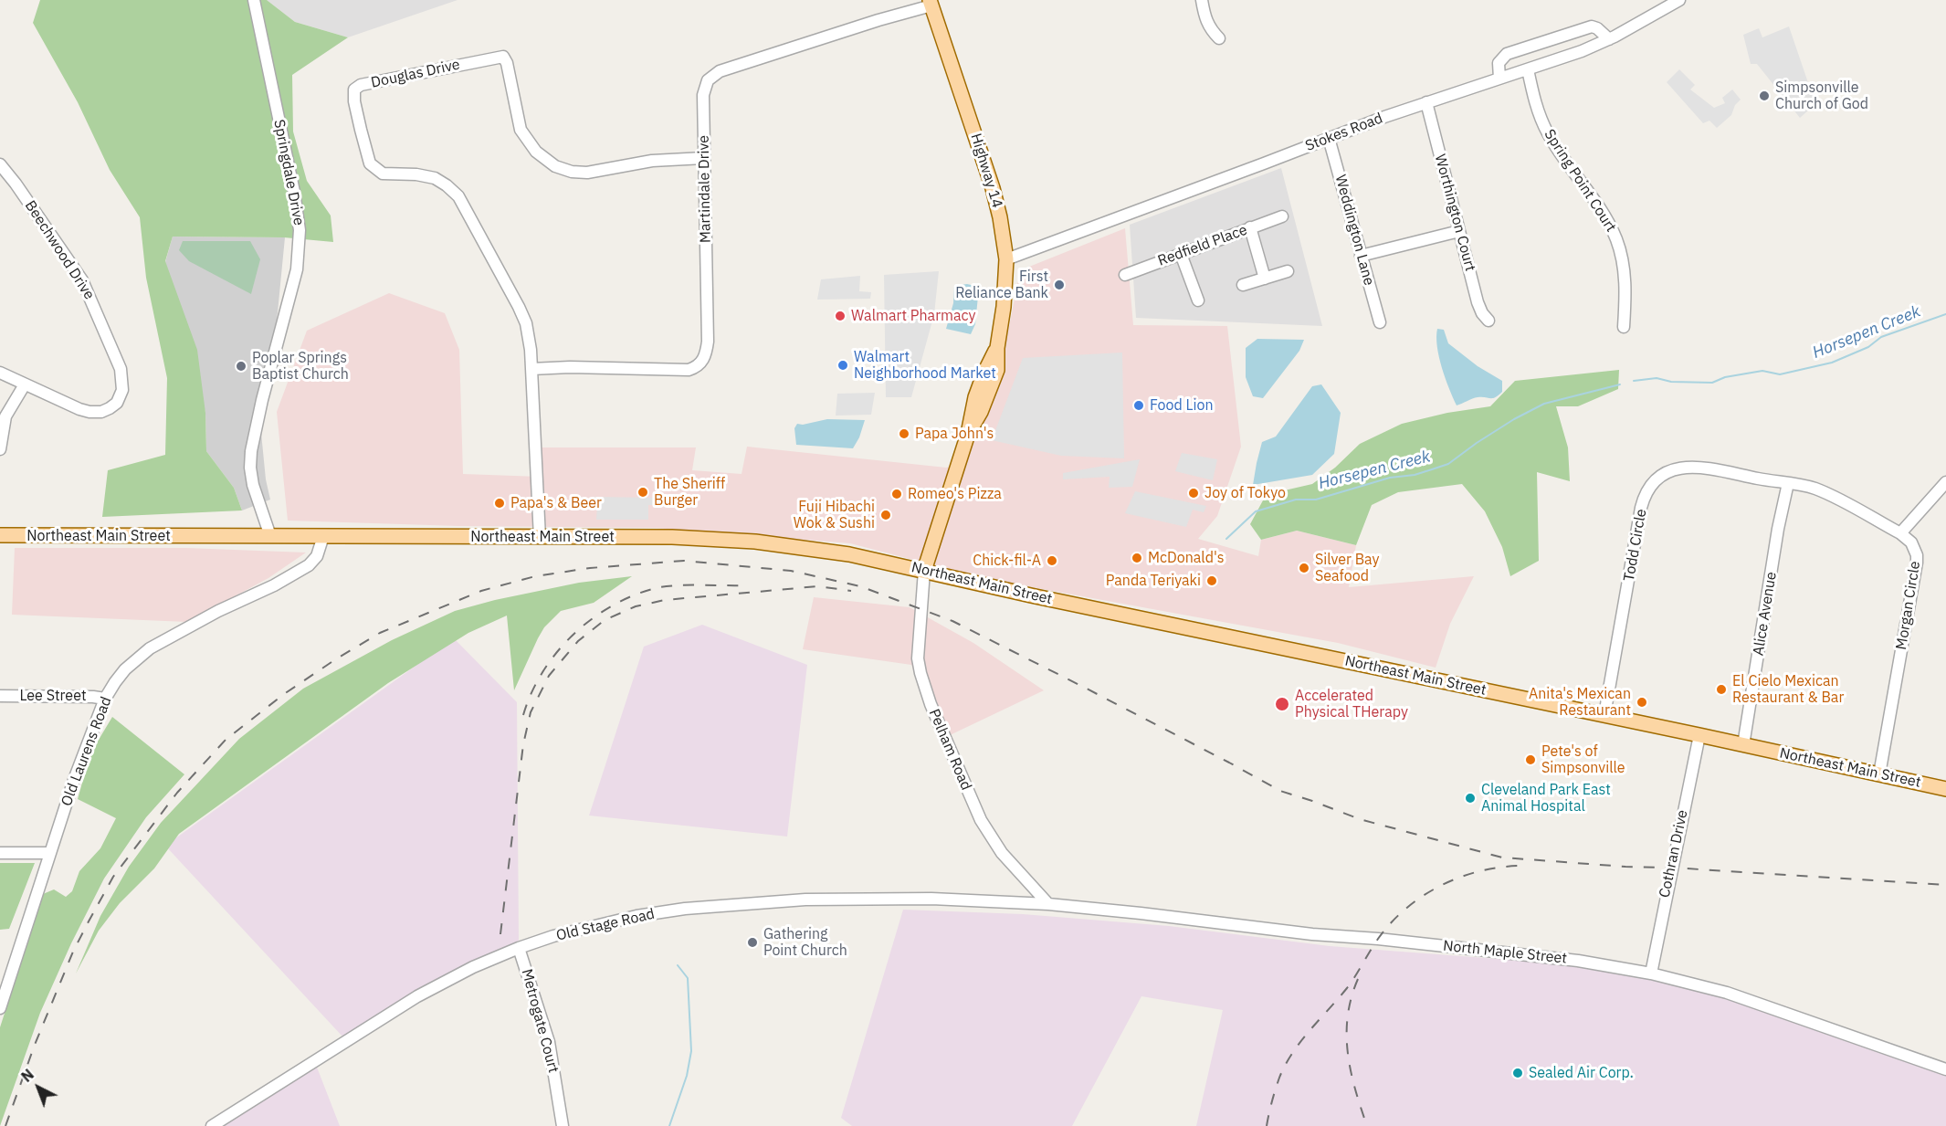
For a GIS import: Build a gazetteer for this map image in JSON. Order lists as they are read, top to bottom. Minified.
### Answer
{"streets":{"main road":["Highway 14","Northeast Main Street"],"street":["Douglas Drive","Stokes Road","Springdale Drive","Spring Point Court","Martindale Drive","Worthington Court","Weddington Lane","Redfield Place","Beechwood Drive","Todd Circle","Morgan Circle","Alice Avenue","Lee Street","Pelham Road","Old Laurens Road","Cothran Drive","Old Stage Road","North Maple Street","Metrogate Court"]},"crossings":[["Douglas Drive","Martindale Drive"],["Douglas Drive","Northeast Main Street"],["Stokes Road","Highway 14"],["Stokes Road","Spring Point Court"],["Stokes Road","Worthington Court"],["Stokes Road","Weddington Lane"],["Highway 14","Martindale Drive"],["Highway 14","Northeast Main Street"],["Highway 14","Pelham Road"],["Springdale Drive","Northeast Main Street"],["Northeast Main Street","Todd Circle"],["Northeast Main Street","Morgan Circle"],["Northeast Main Street","Alice Avenue"],["Northeast Main Street","Pelham Road"],["Northeast Main Street","Old Laurens Road"],["Northeast Main Street","Cothran Drive"],["Todd Circle","Morgan Circle"],["Todd Circle","Alice Avenue"],["Morgan Circle","Alice Avenue"],["Lee Street","Old Laurens Road"],["Pelham Road","Old Stage Road"],["Pelham Road","North Maple Street"],["Cothran Drive","North Maple Street"],["Old Stage Road","North Maple Street"],["Old Stage Road","Metrogate Court"]],"water":["Horsepen Creek"],"places":["Simpsonville Church of God","First Reliance Bank","Walmart Pharmacy","Walmart Neighborhood Market","Poplar Springs Baptist Church","Food Lion","Papa John's","The Sheriff Burger","Joy of Tokyo","Romeo's Pizza","Papa's & Beer","Fuji Hibachi Wok & Sushi","McDonald's","Chick-fil-A","Silver Bay Seafood","Panda Teriyaki","El Cielo Mexican Restaurant & Bar","Anita's Mexican Restaurant","Accelerated Physical THerapy","Pete's of Simpsonville","Cleveland Park East Animal Hospital","Gathering Point Church","Sealed Air Corp."],"north":"top left"}
